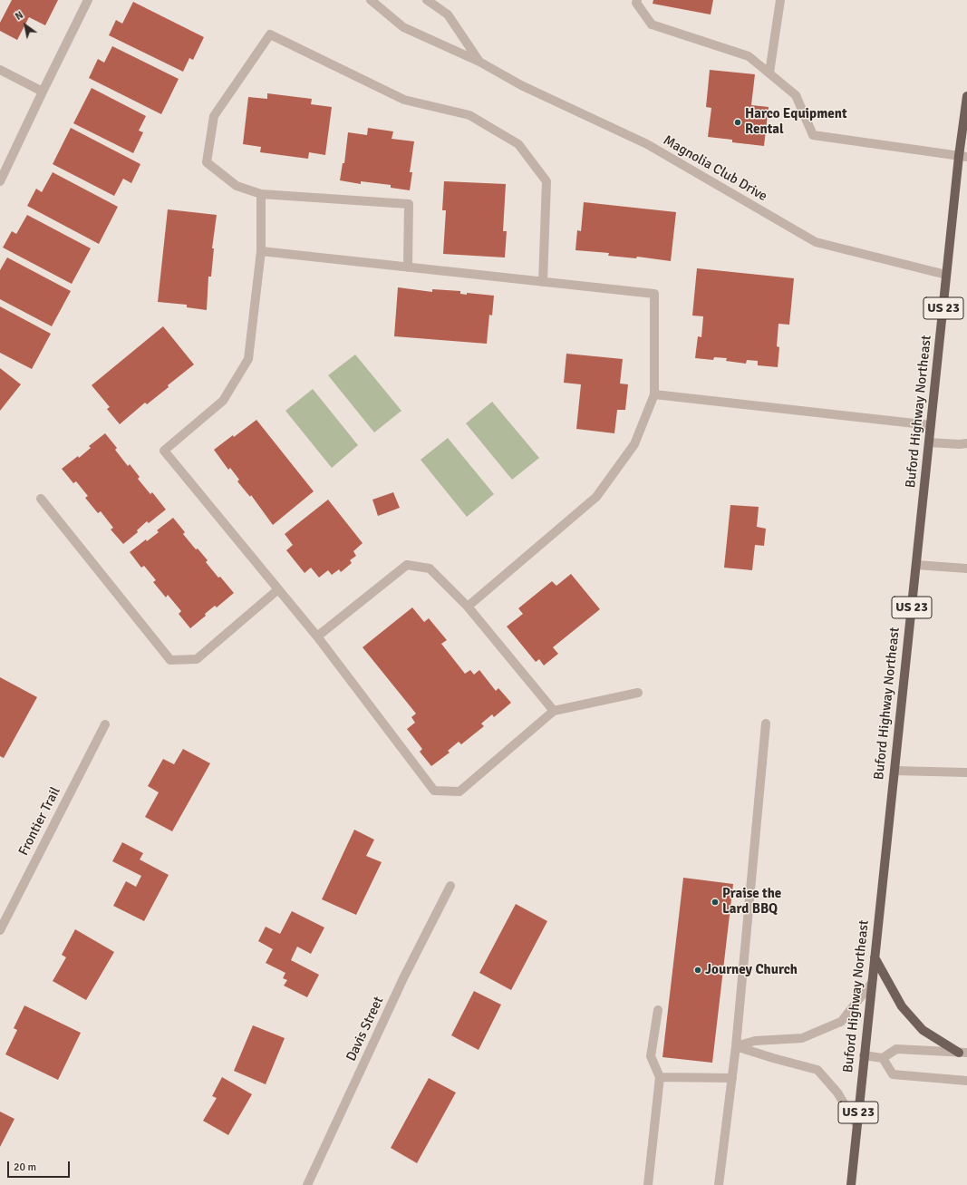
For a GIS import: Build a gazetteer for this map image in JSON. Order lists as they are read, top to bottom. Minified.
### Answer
{"streets":{"main road":["US 23","Buford Highway Northeast"],"street":["Magnolia Club Drive","Frontier Trail","Davis Street"]},"crossings":[["Magnolia Club Drive","Buford Highway Northeast"]],"places":["Harco Equipment Rental","Praise the Lard BBQ","Journey Church"],"scale_bar":"20 m","north":"top left"}
